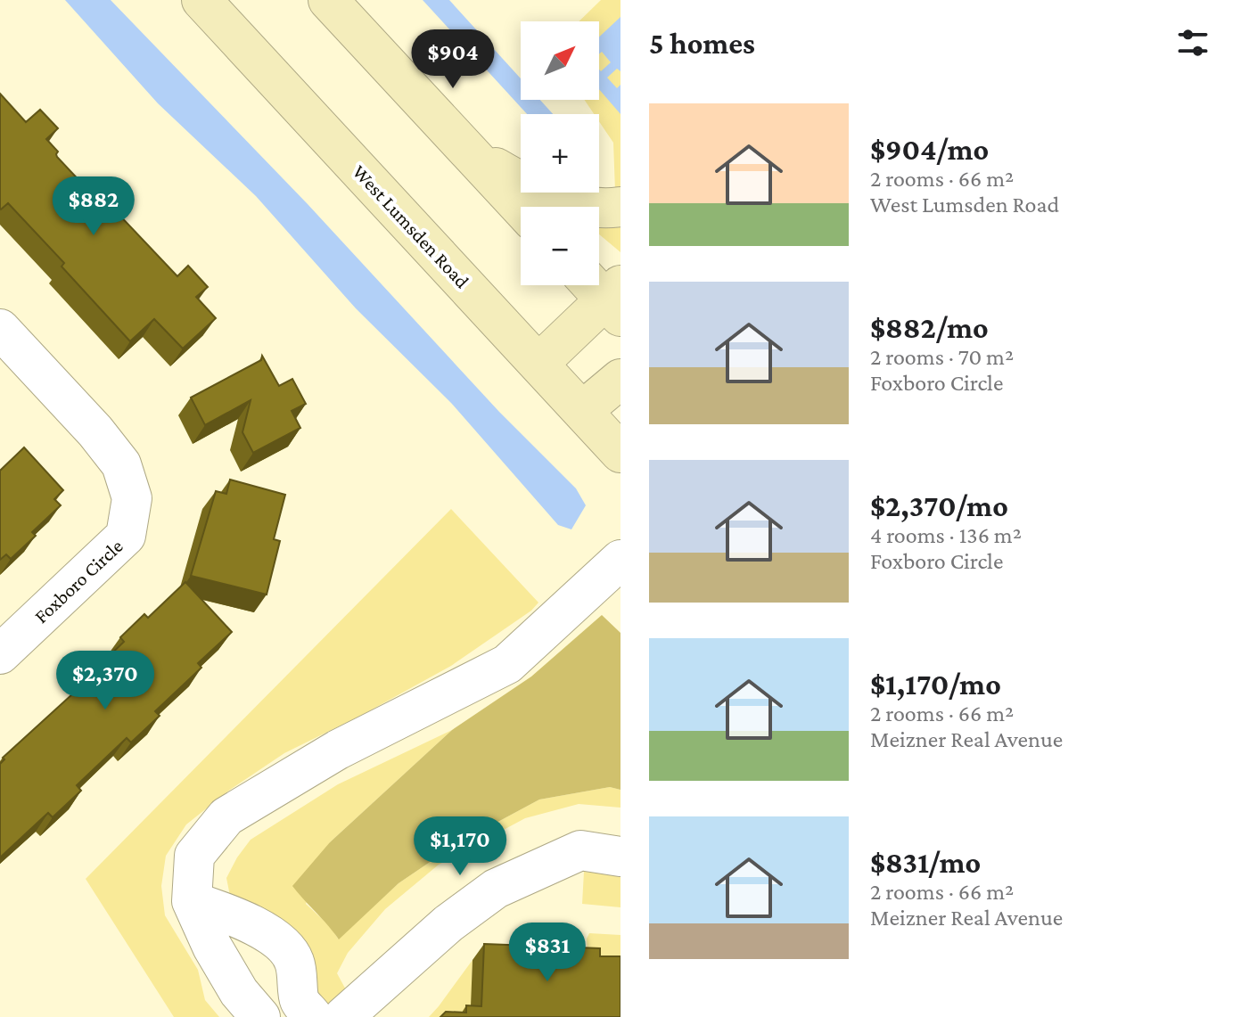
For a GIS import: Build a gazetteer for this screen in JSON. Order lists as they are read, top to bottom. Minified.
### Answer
{"streets":{"main road":["West Lumsden Road"],"street":["Foxboro Circle"]},"north":"top right","page":{"heading":"5 homes","map_buttons":["+","−"],"price":["$904","$882","$2,370","$1,170","$831"],"list":[{"name":"$904/mo","note":"2 rooms · 66 m² · West Lumsden Road"},{"name":"$882/mo","note":"2 rooms · 70 m² · Foxboro Circle"},{"name":"$2,370/mo","note":"4 rooms · 136 m² · Foxboro Circle"},{"name":"$1,170/mo","note":"2 rooms · 66 m² · Meizner Real Avenue"},{"name":"$831/mo","note":"2 rooms · 66 m² · Meizner Real Avenue"}]}}
